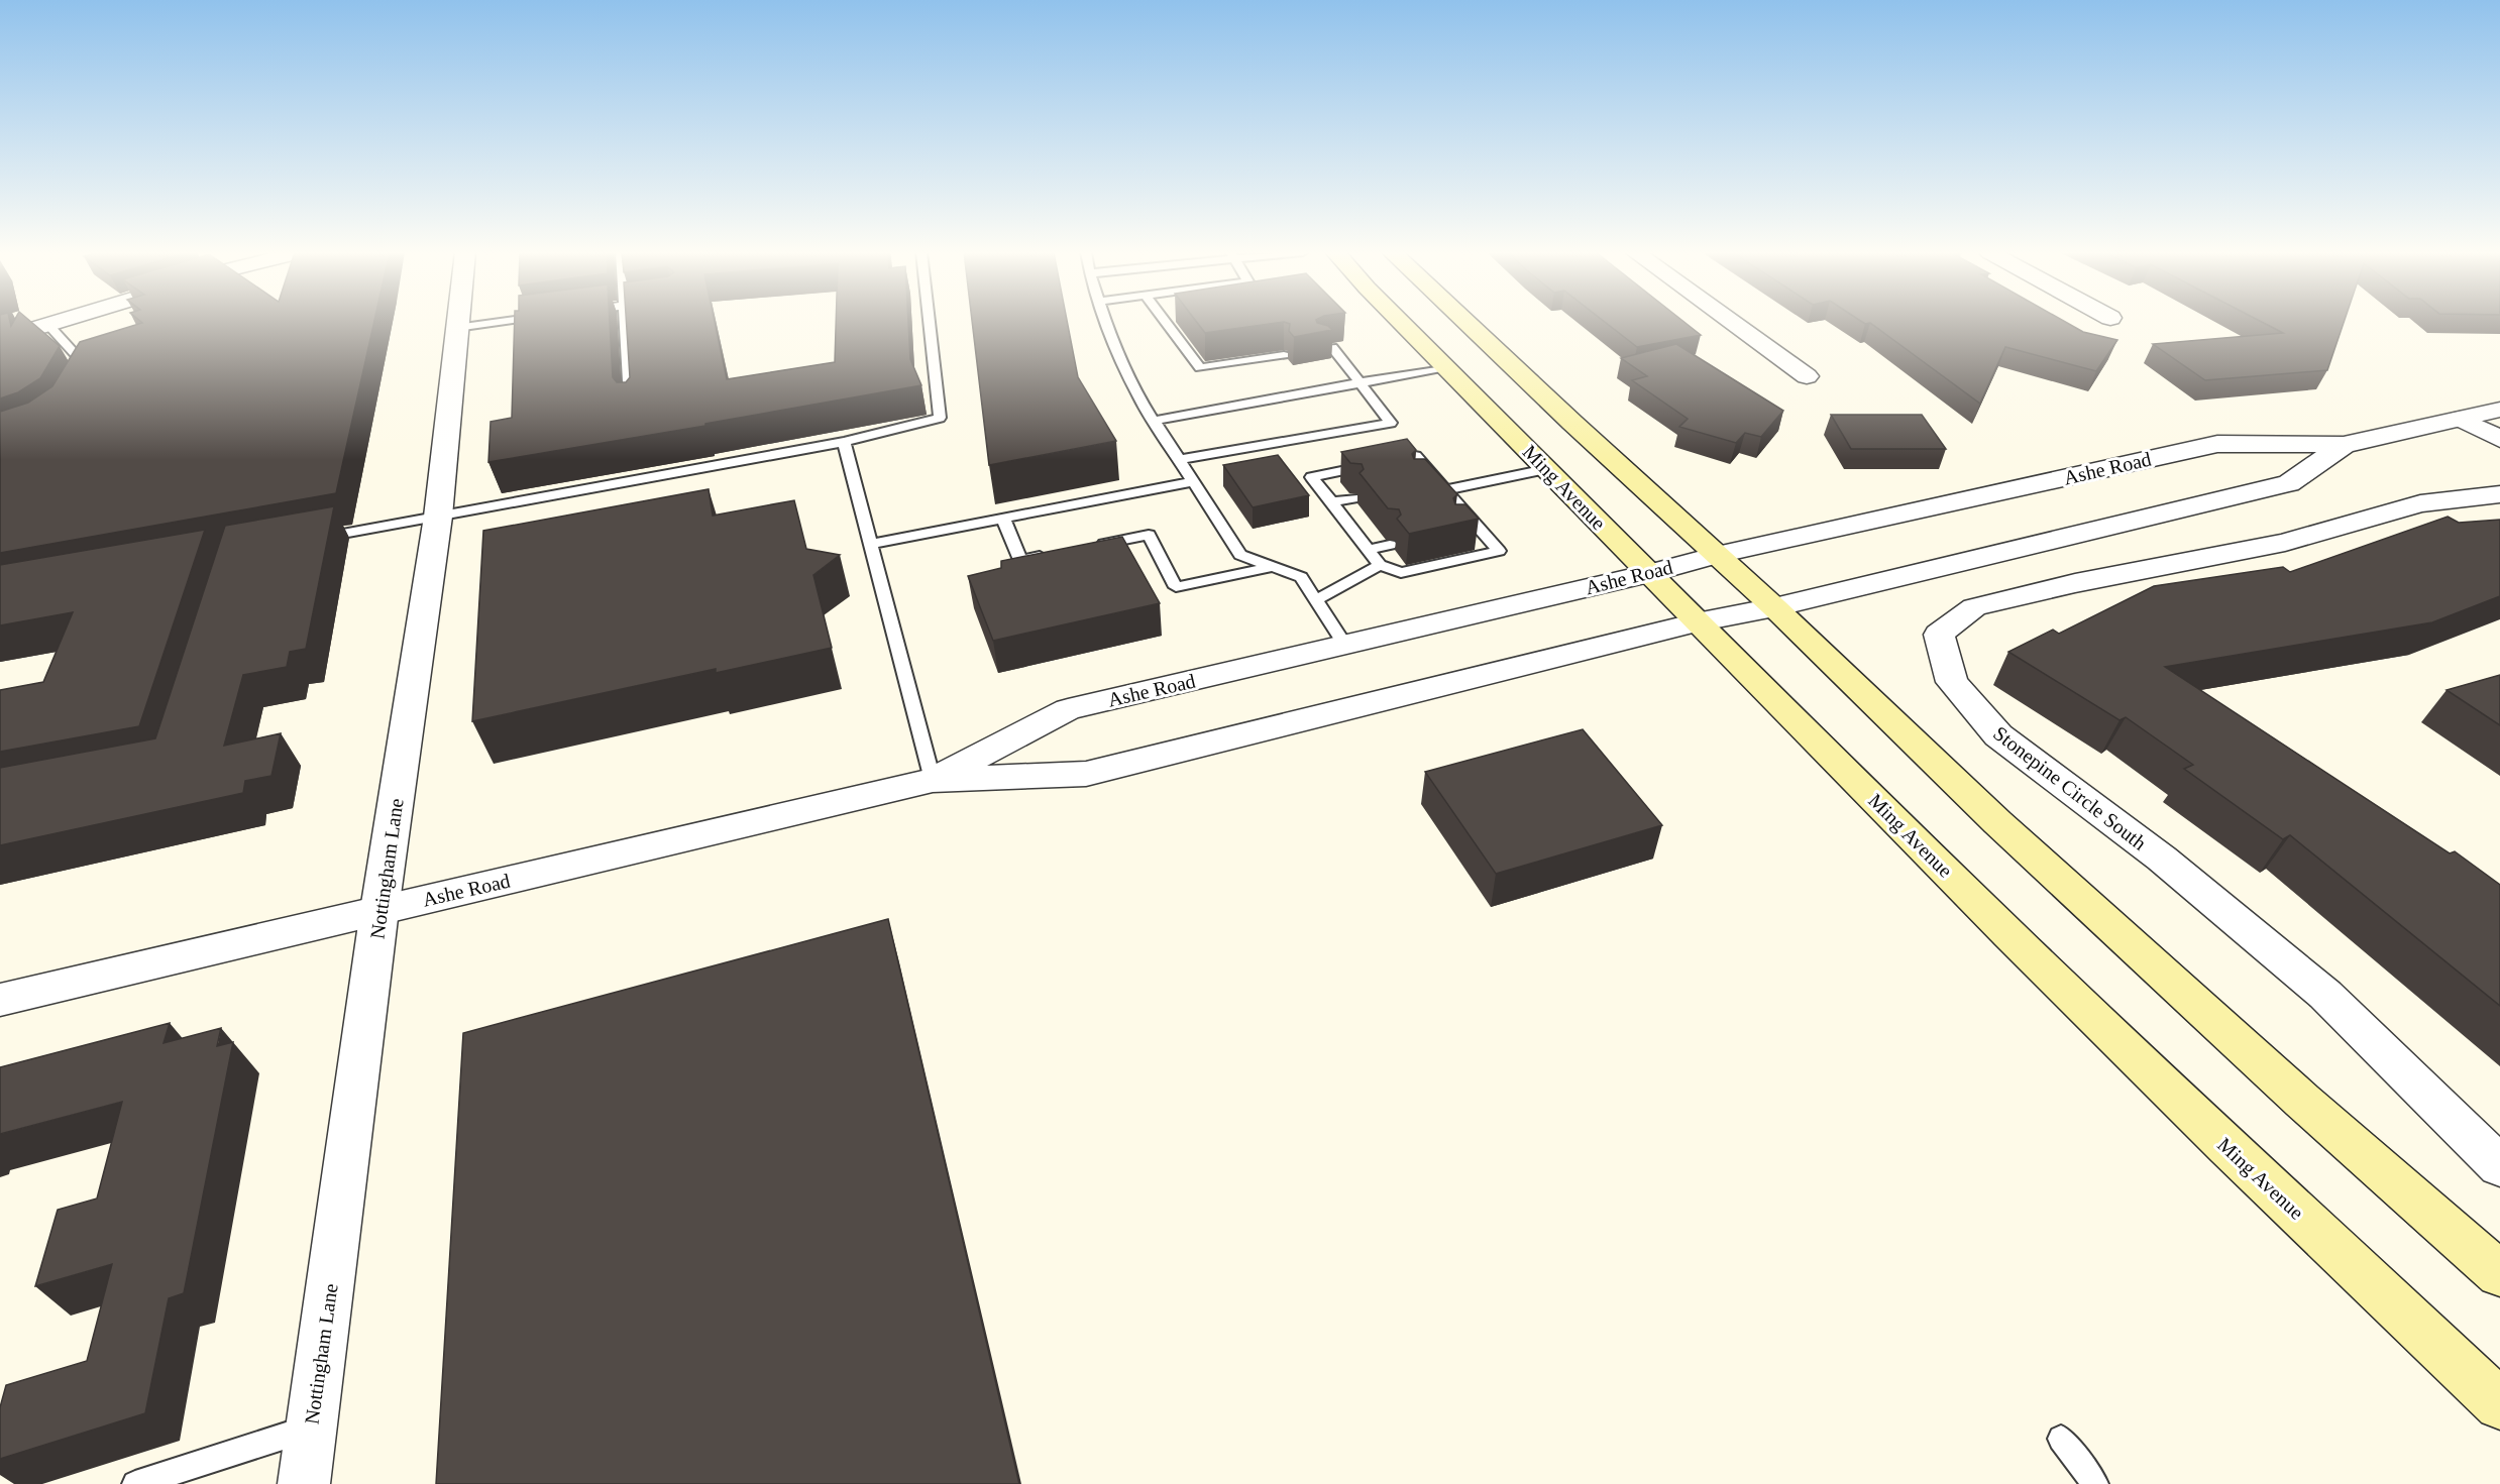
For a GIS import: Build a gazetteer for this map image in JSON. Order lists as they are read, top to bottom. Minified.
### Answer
{"streets":{"main road":["Ming Avenue"],"street":["Ashe Road","Stonepine Circle South","Nottingham Lane"]},"crossings":[["Ashe Road","Ming Avenue"],["Ashe Road","Nottingham Lane"]]}
